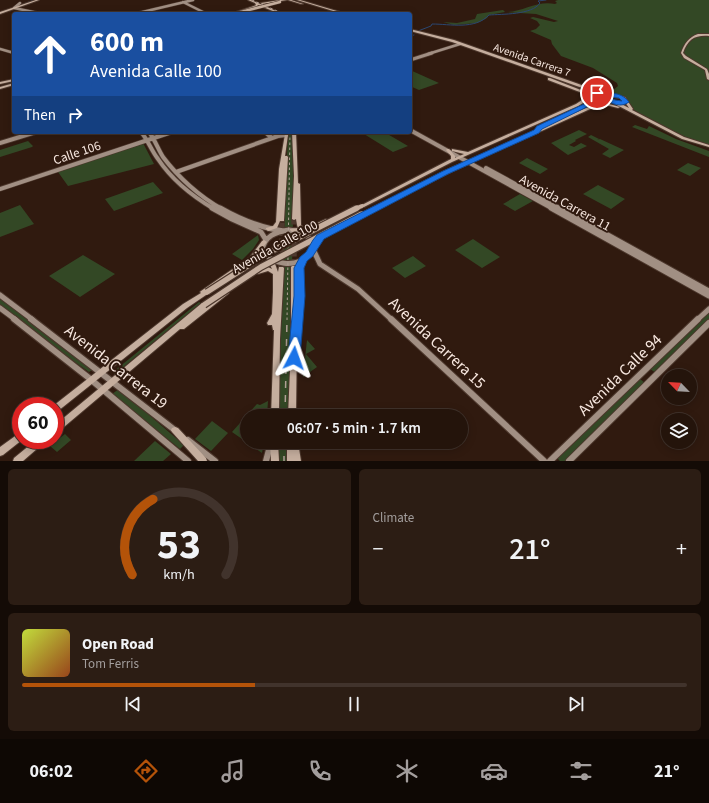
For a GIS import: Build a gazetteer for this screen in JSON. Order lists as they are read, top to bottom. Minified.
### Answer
{"streets":{"main road":["Avenida Carrera 7","Calle 106","Avenida Carrera 11","Avenida Calle 100","Avenida Carrera 15","Avenida Carrera 19","Avenida Calle 94"]},"crossings":[["Avenida Carrera 7","Avenida Calle 100"],["Avenida Carrera 11","Avenida Calle 100"],["Avenida Calle 100","Avenida Carrera 19"]],"north":"top left","page":{"turn":["600 m","Avenida Calle 100"],"then":"Then","limit":"60","trip":"06:07 · 5 min · 1.7 km","tile":"Climate","heat":["−","21°","+"],"song":["Open Road","Tom Ferris"],"tabs":["06:02","21°"],"gauge":["53","km/h"]}}
